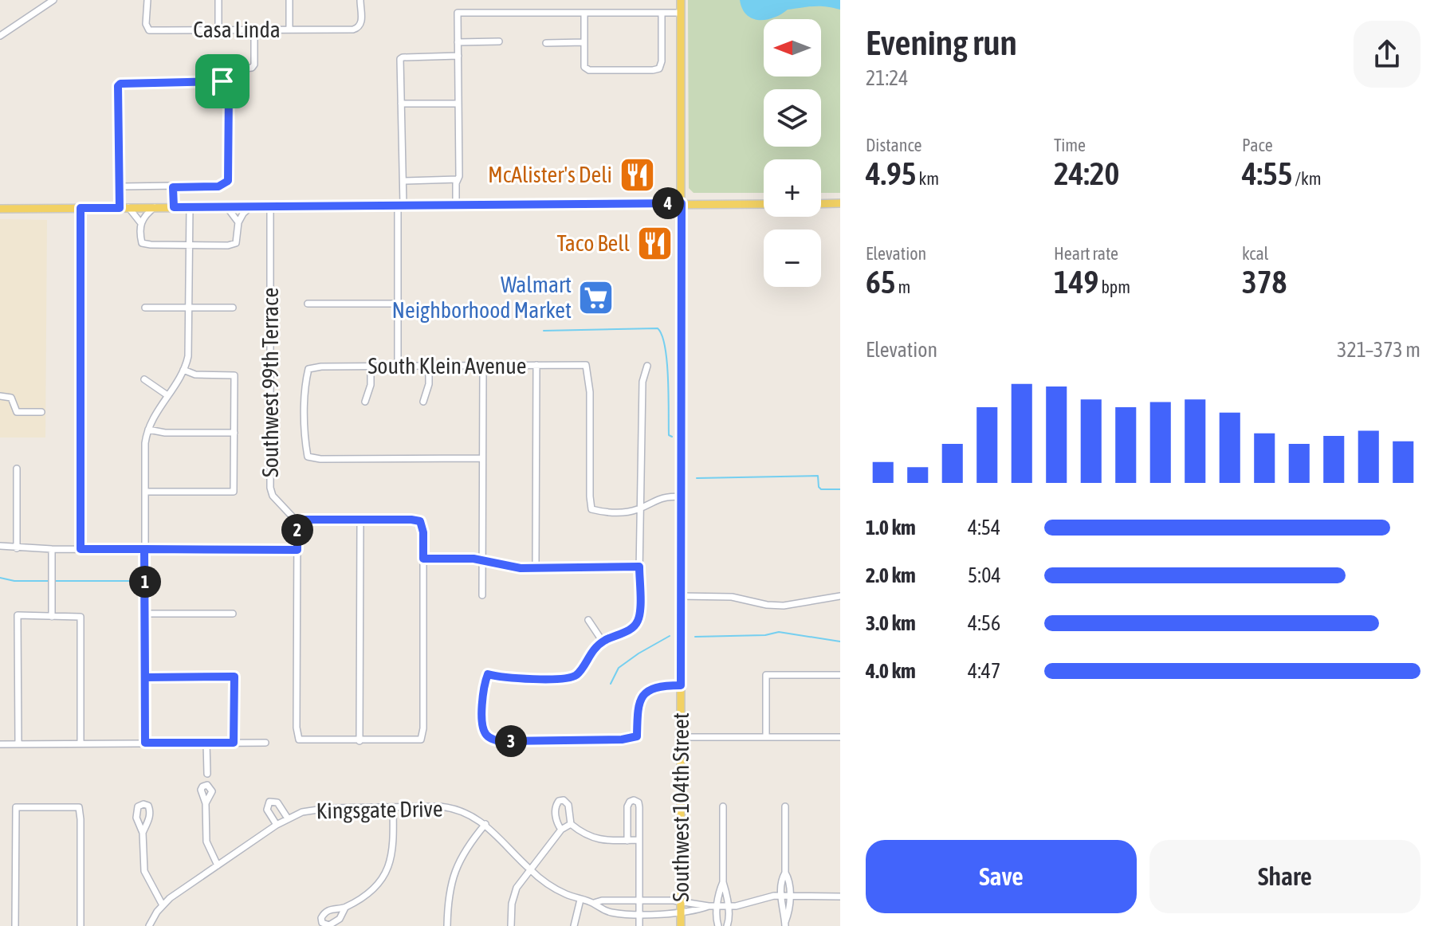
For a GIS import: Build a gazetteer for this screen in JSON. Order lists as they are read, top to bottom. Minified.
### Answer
{"streets":{"main road":["Southwest 104th Street"],"street":["Casa Linda","South Klein Avenue","Southwest 99th Terrace","Kingsgate Drive"]},"crossings":[["Southwest 104th Street","Kingsgate Drive"]],"places":{"restaurant":["McAlister's Deli","Taco Bell"],"supermarket":["Walmart Neighborhood Market"]},"north":"left","page":{"heading":["Evening run","21:24"],"map_buttons":["+","−"],"stats":[["Distance","4.95 km"],["Time","24:20"],["Pace","4:55 /km"],["Elevation","65 m"],["Heart rate","149 bpm"],["kcal","378"]],"pins":["4","2","1","3"],"chart":["Elevation","321–373 m"],"list":[{"name":"1.0 km","note":"4:54"},{"name":"2.0 km","note":"5:04"},{"name":"3.0 km","note":"4:56"},{"name":"4.0 km","note":"4:47"}],"buttons":["Save","Share"]}}
